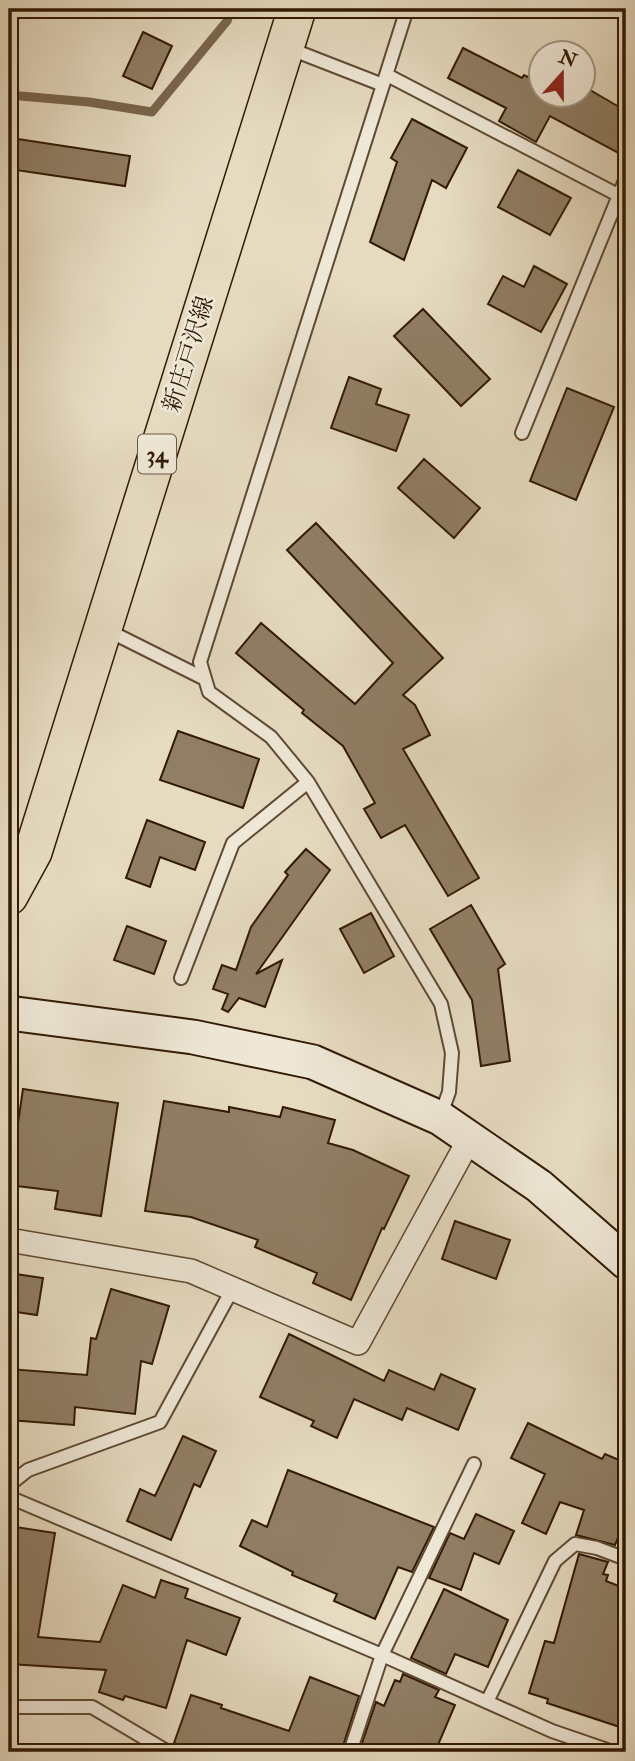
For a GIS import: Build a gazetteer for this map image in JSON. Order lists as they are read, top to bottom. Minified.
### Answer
{"streets":{"main road":["新庄戸沢線","34"]},"north":"top"}
